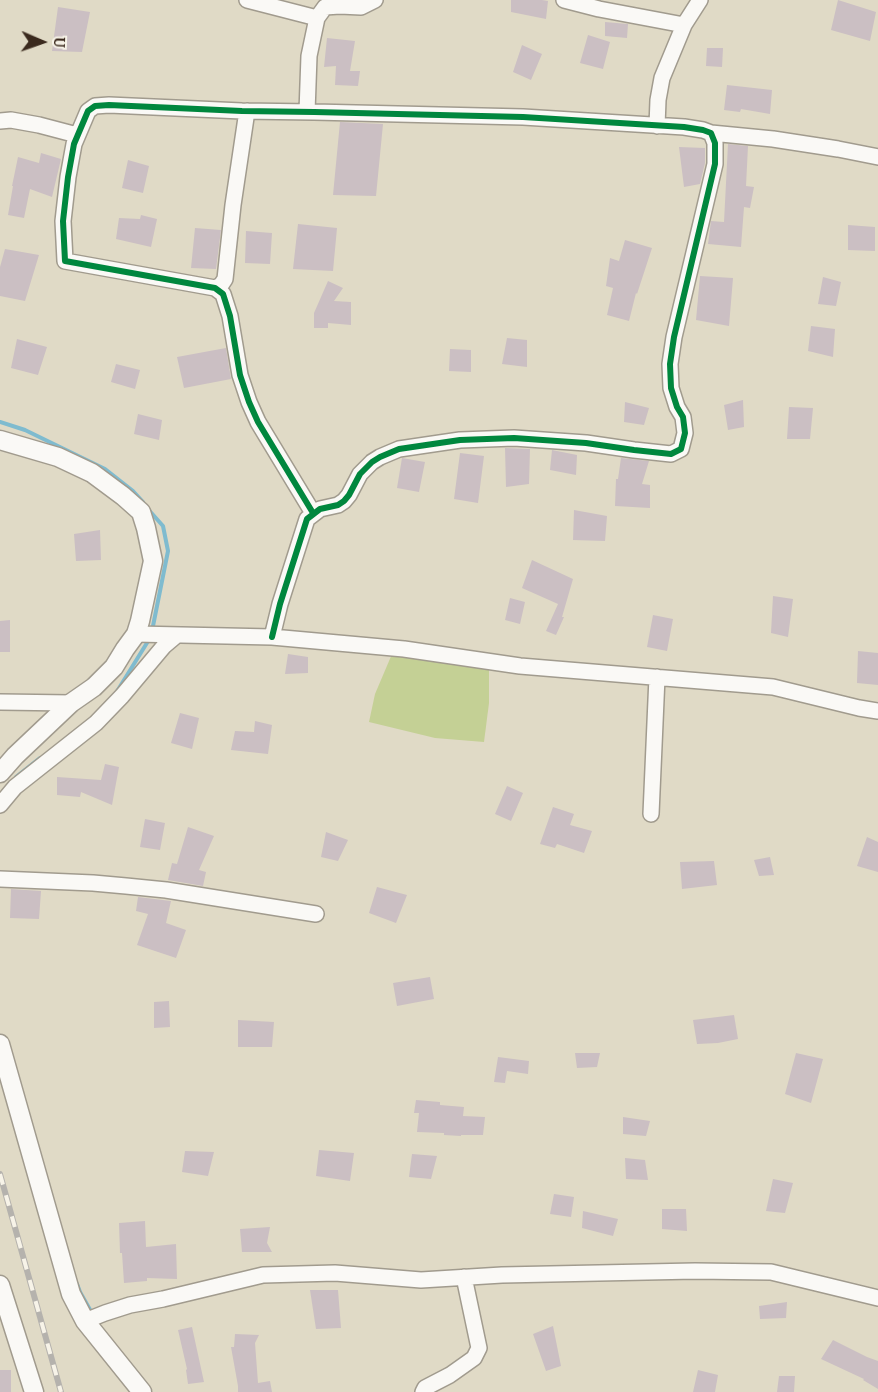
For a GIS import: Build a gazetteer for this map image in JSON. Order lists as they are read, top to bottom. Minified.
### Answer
{"north":"right"}
